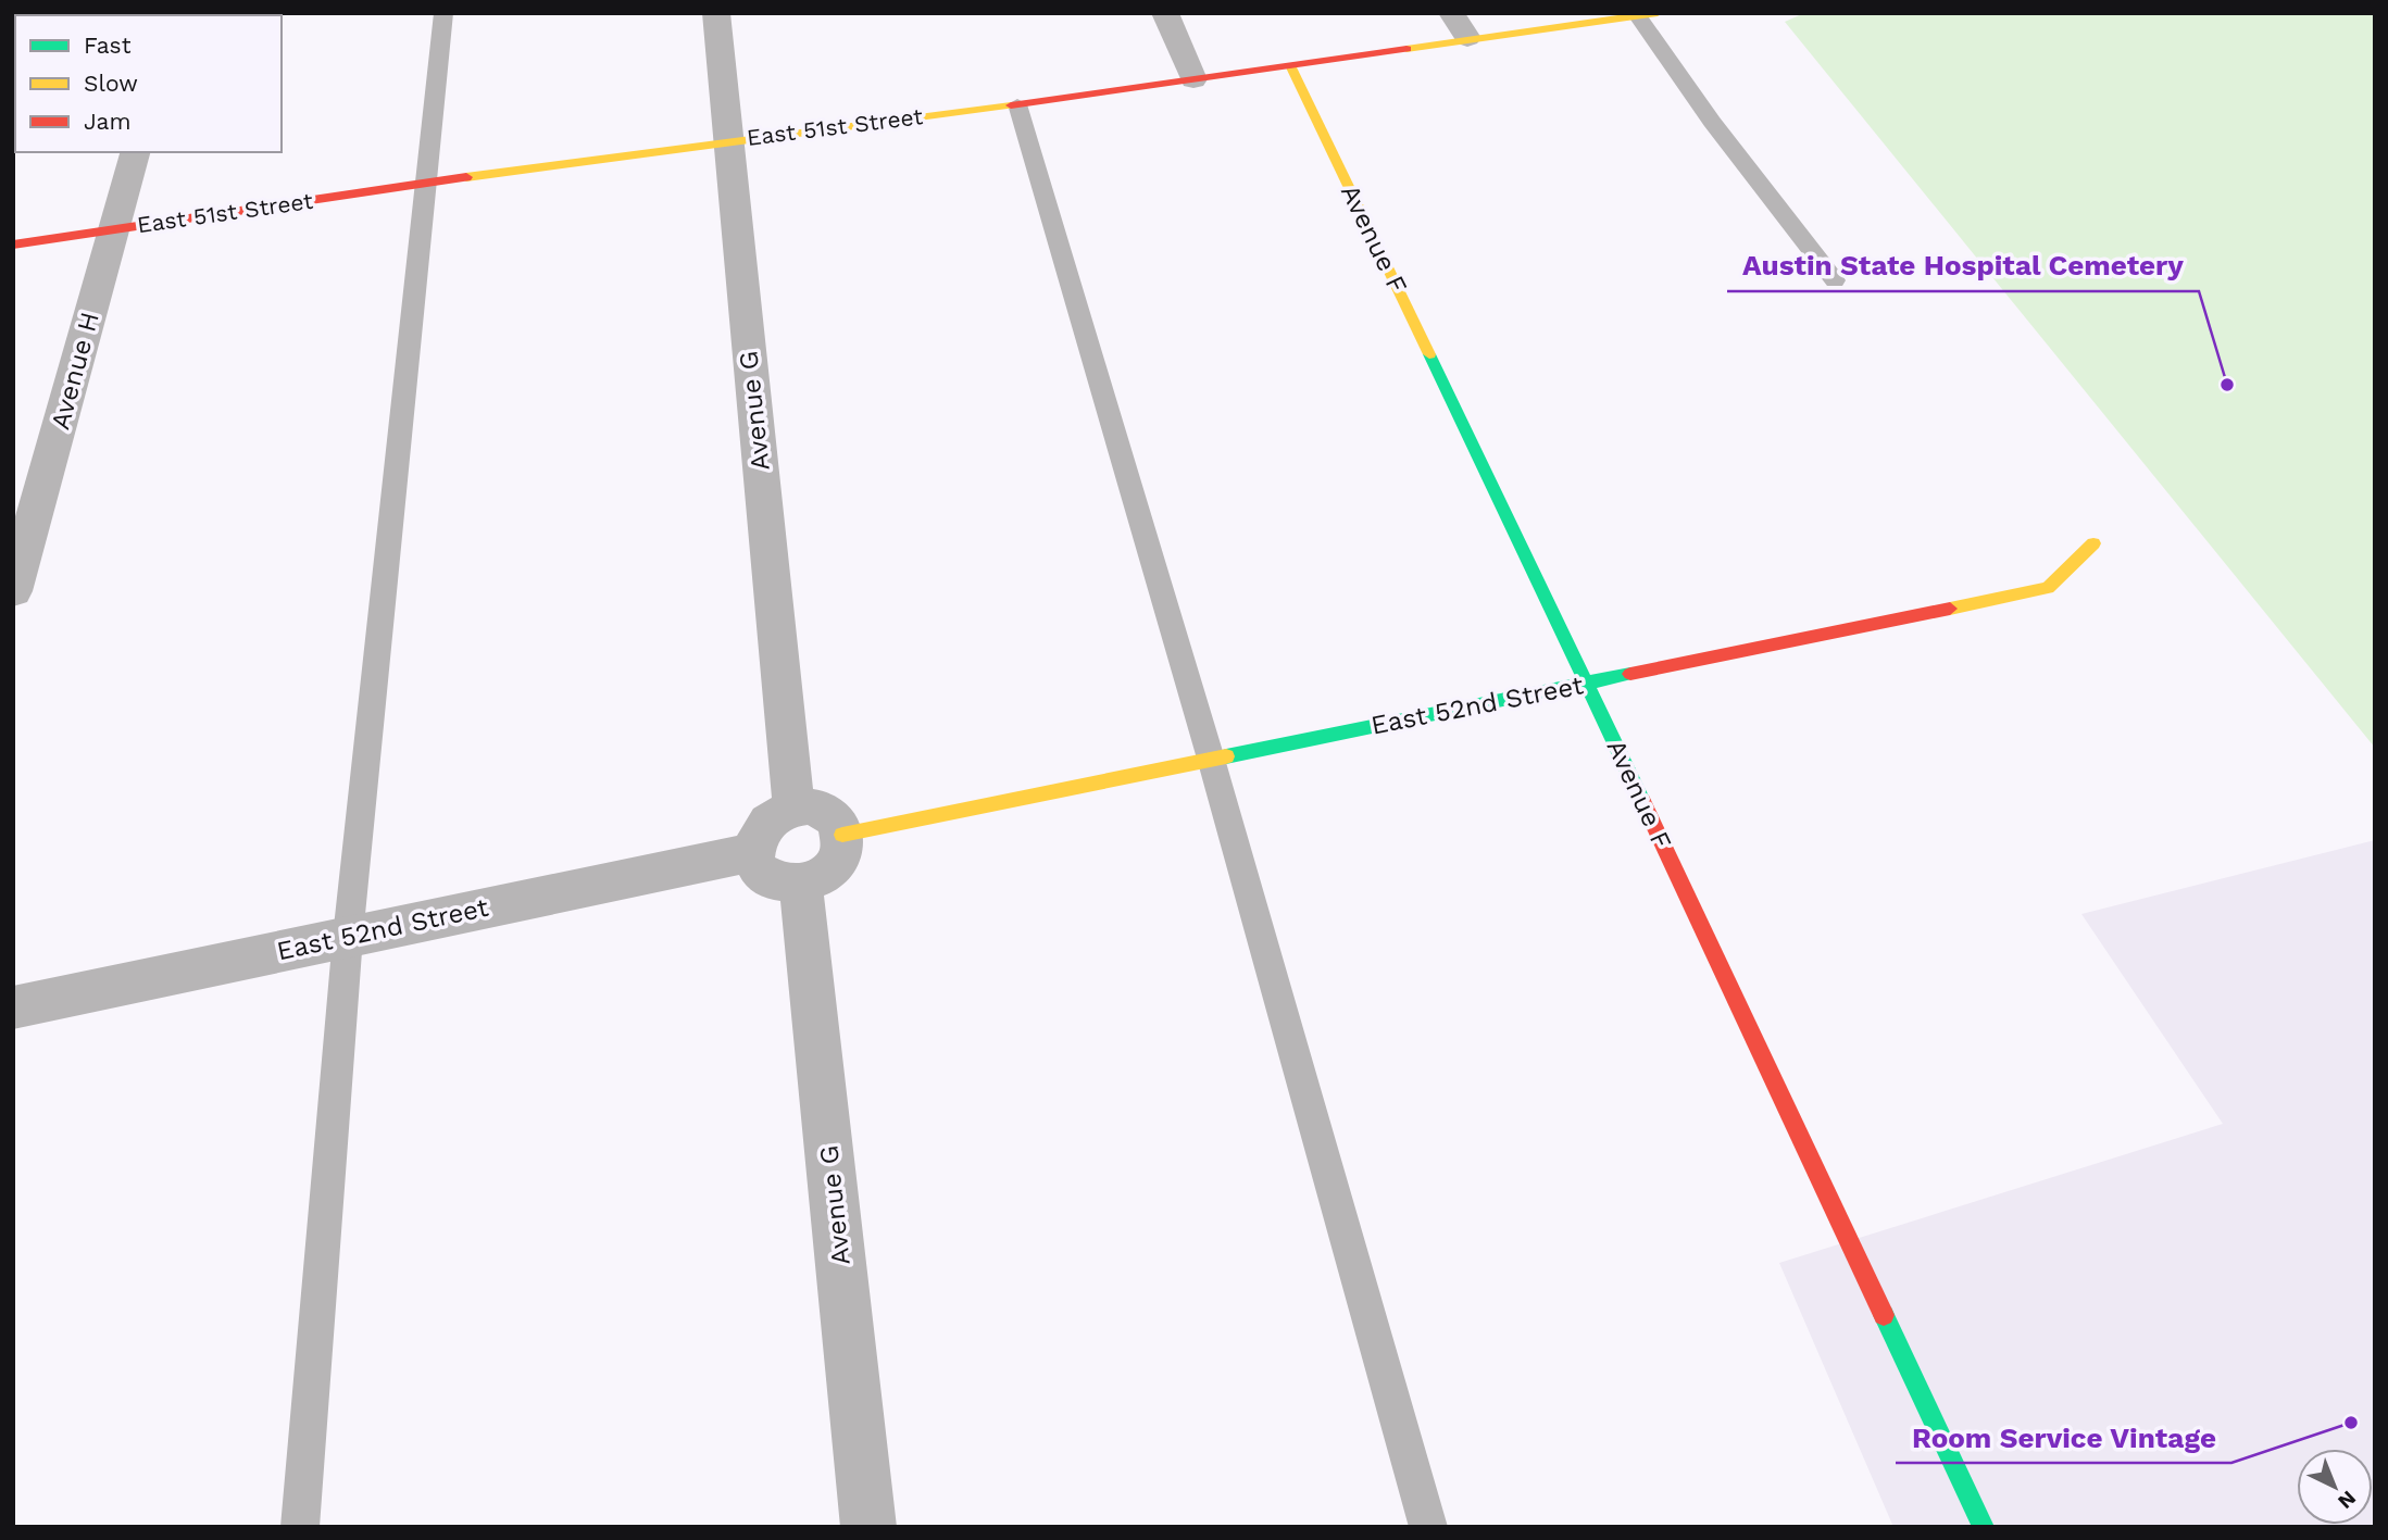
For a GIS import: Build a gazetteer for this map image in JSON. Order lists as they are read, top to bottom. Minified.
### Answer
{"streets":{"street":["East 51st Street","Avenue F","Avenue H","Avenue G","East 52nd Street"]},"crossings":[["East 51st Street","Avenue F"],["East 51st Street","Avenue H"],["East 51st Street","Avenue G"],["Avenue F","East 52nd Street"],["Avenue G","East 52nd Street"]],"places":["Austin State Hospital Cemetery","Room Service Vintage"],"legend":["Fast","Slow","Jam"],"north":"bottom right"}
